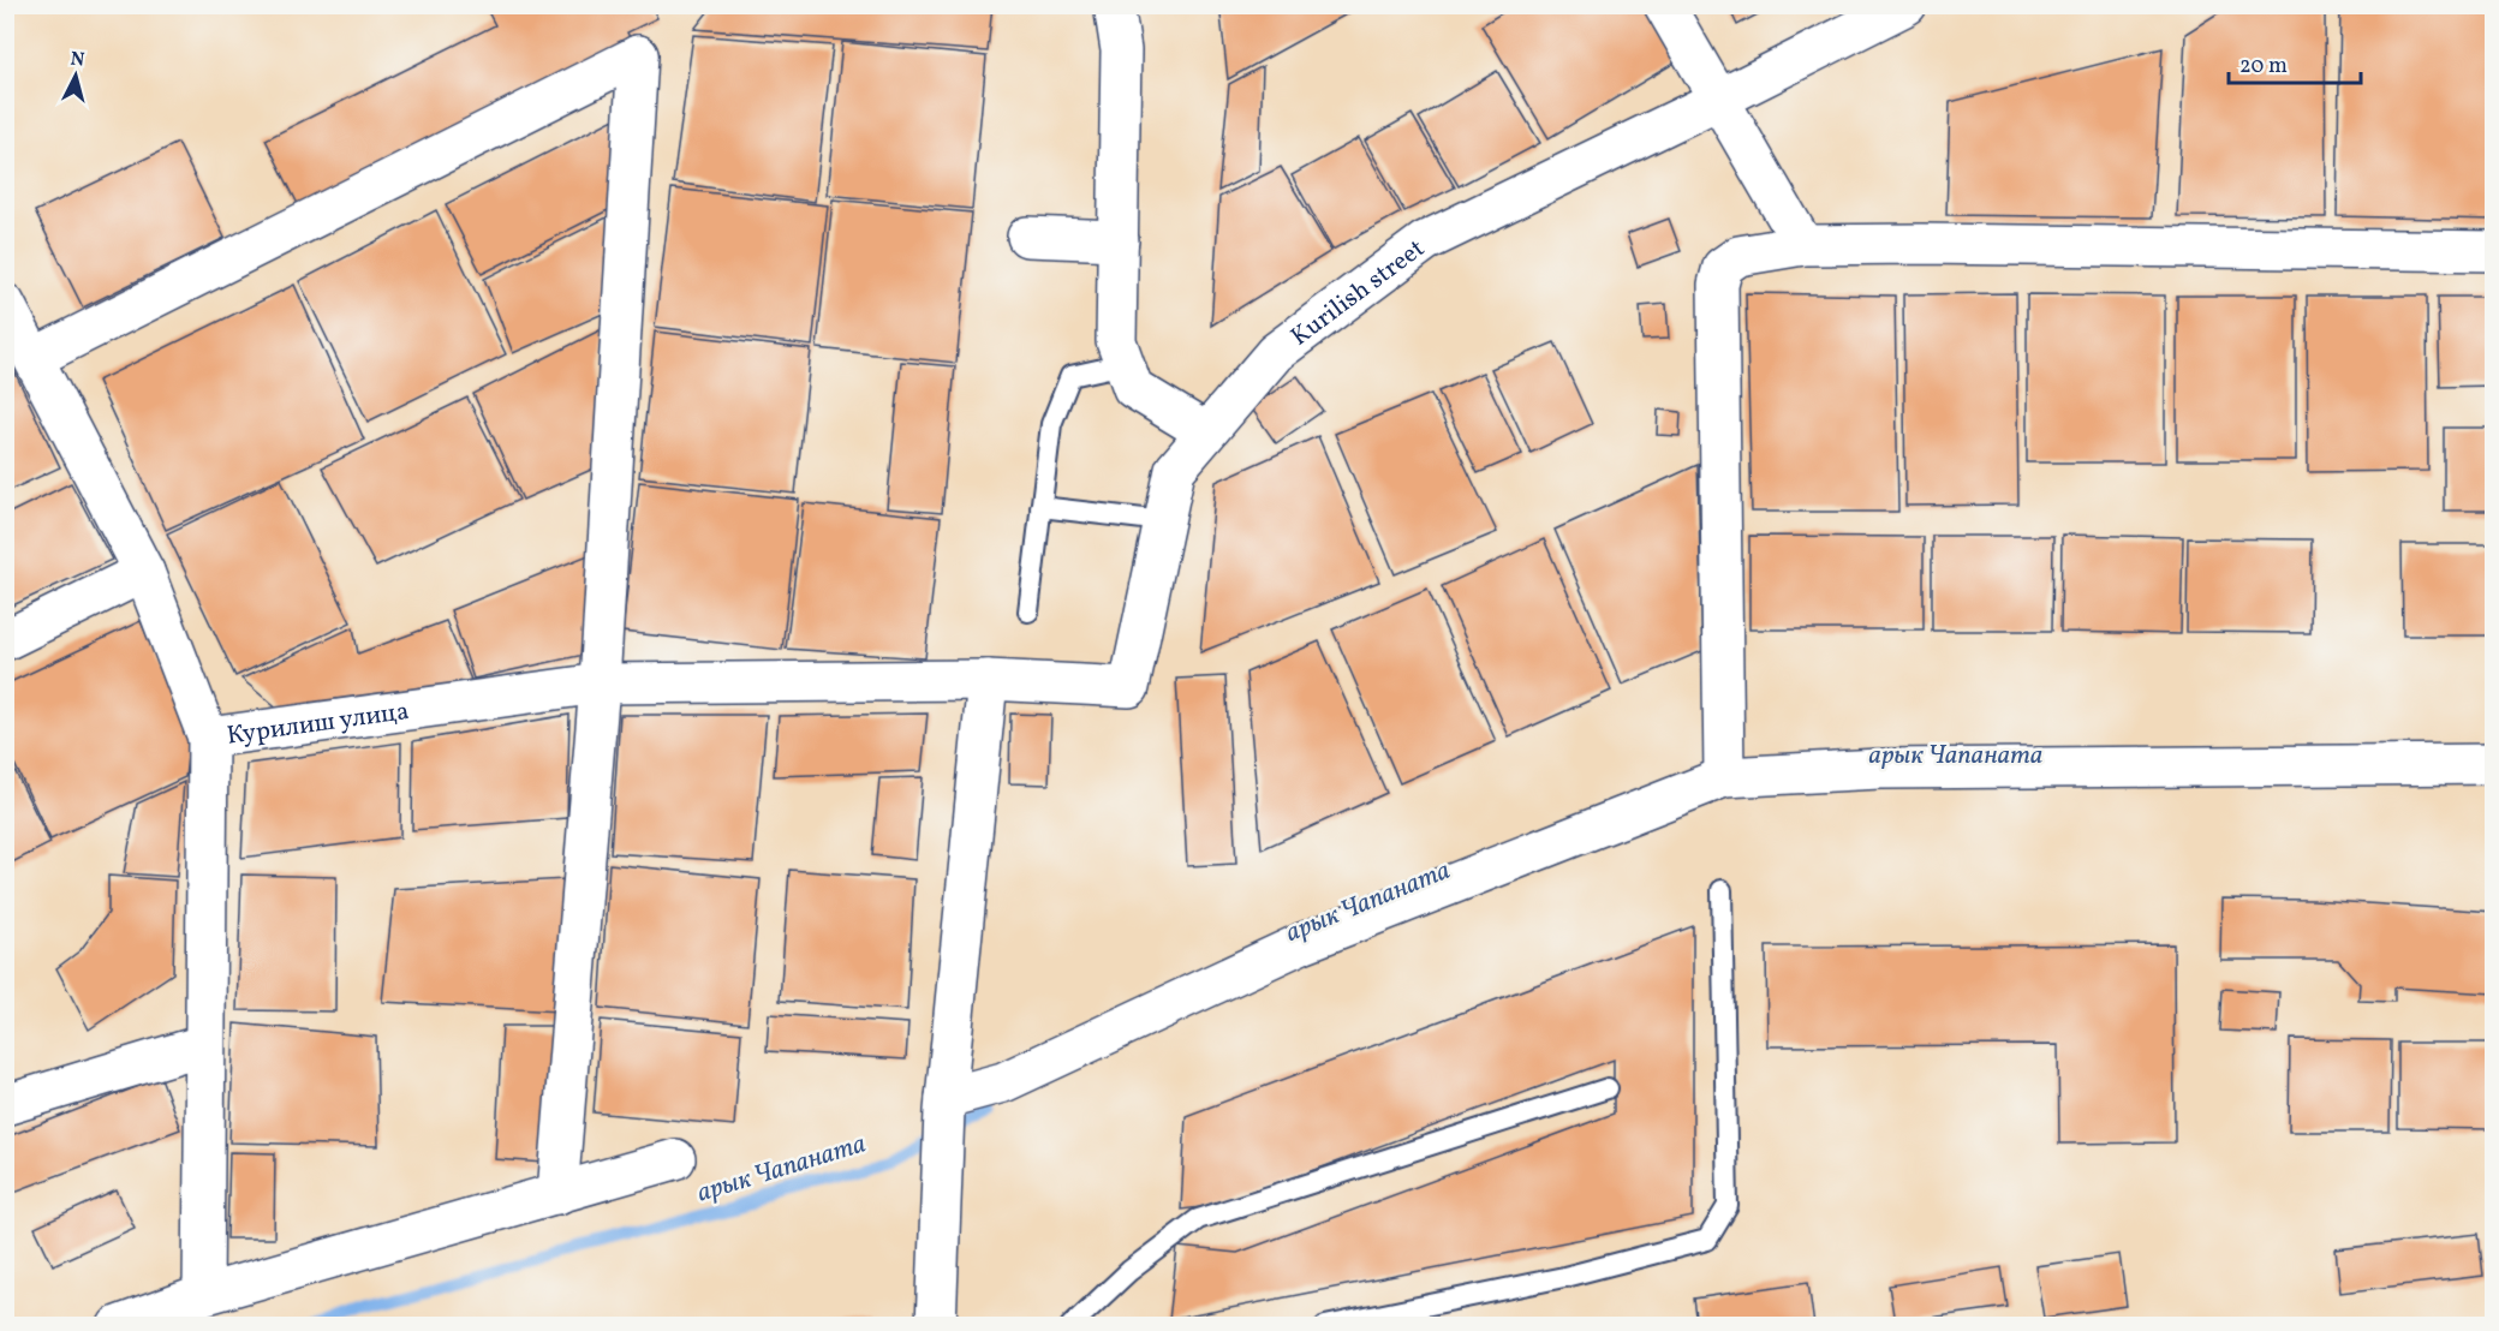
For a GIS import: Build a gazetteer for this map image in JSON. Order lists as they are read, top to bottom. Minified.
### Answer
{"streets":{"street":["Kurilish street","Курилиш улица"]},"crossings":[["Kurilish street","Курилиш улица"]],"water":["арык Чапаната"],"scale_bar":"20 m","north":"top"}
